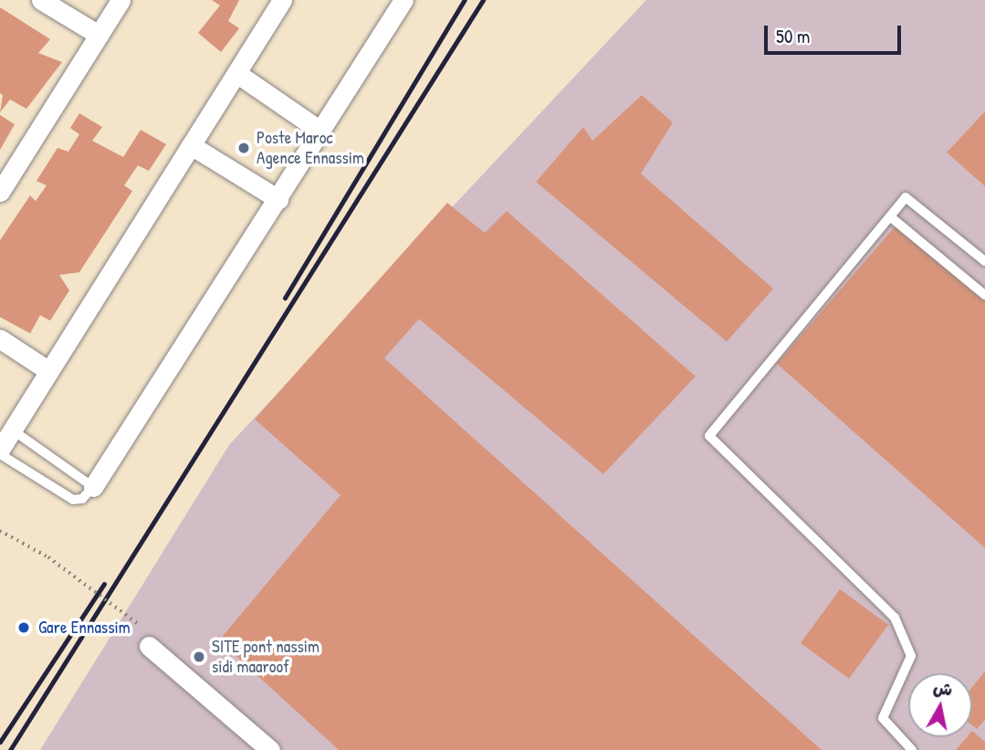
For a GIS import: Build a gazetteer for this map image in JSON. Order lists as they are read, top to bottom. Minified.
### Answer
{"places":["Poste Maroc Agence Ennassim","Gare Ennassim","SITE pont nassim sidi maaroof"],"scale_bar":"50 m","north":"top"}
